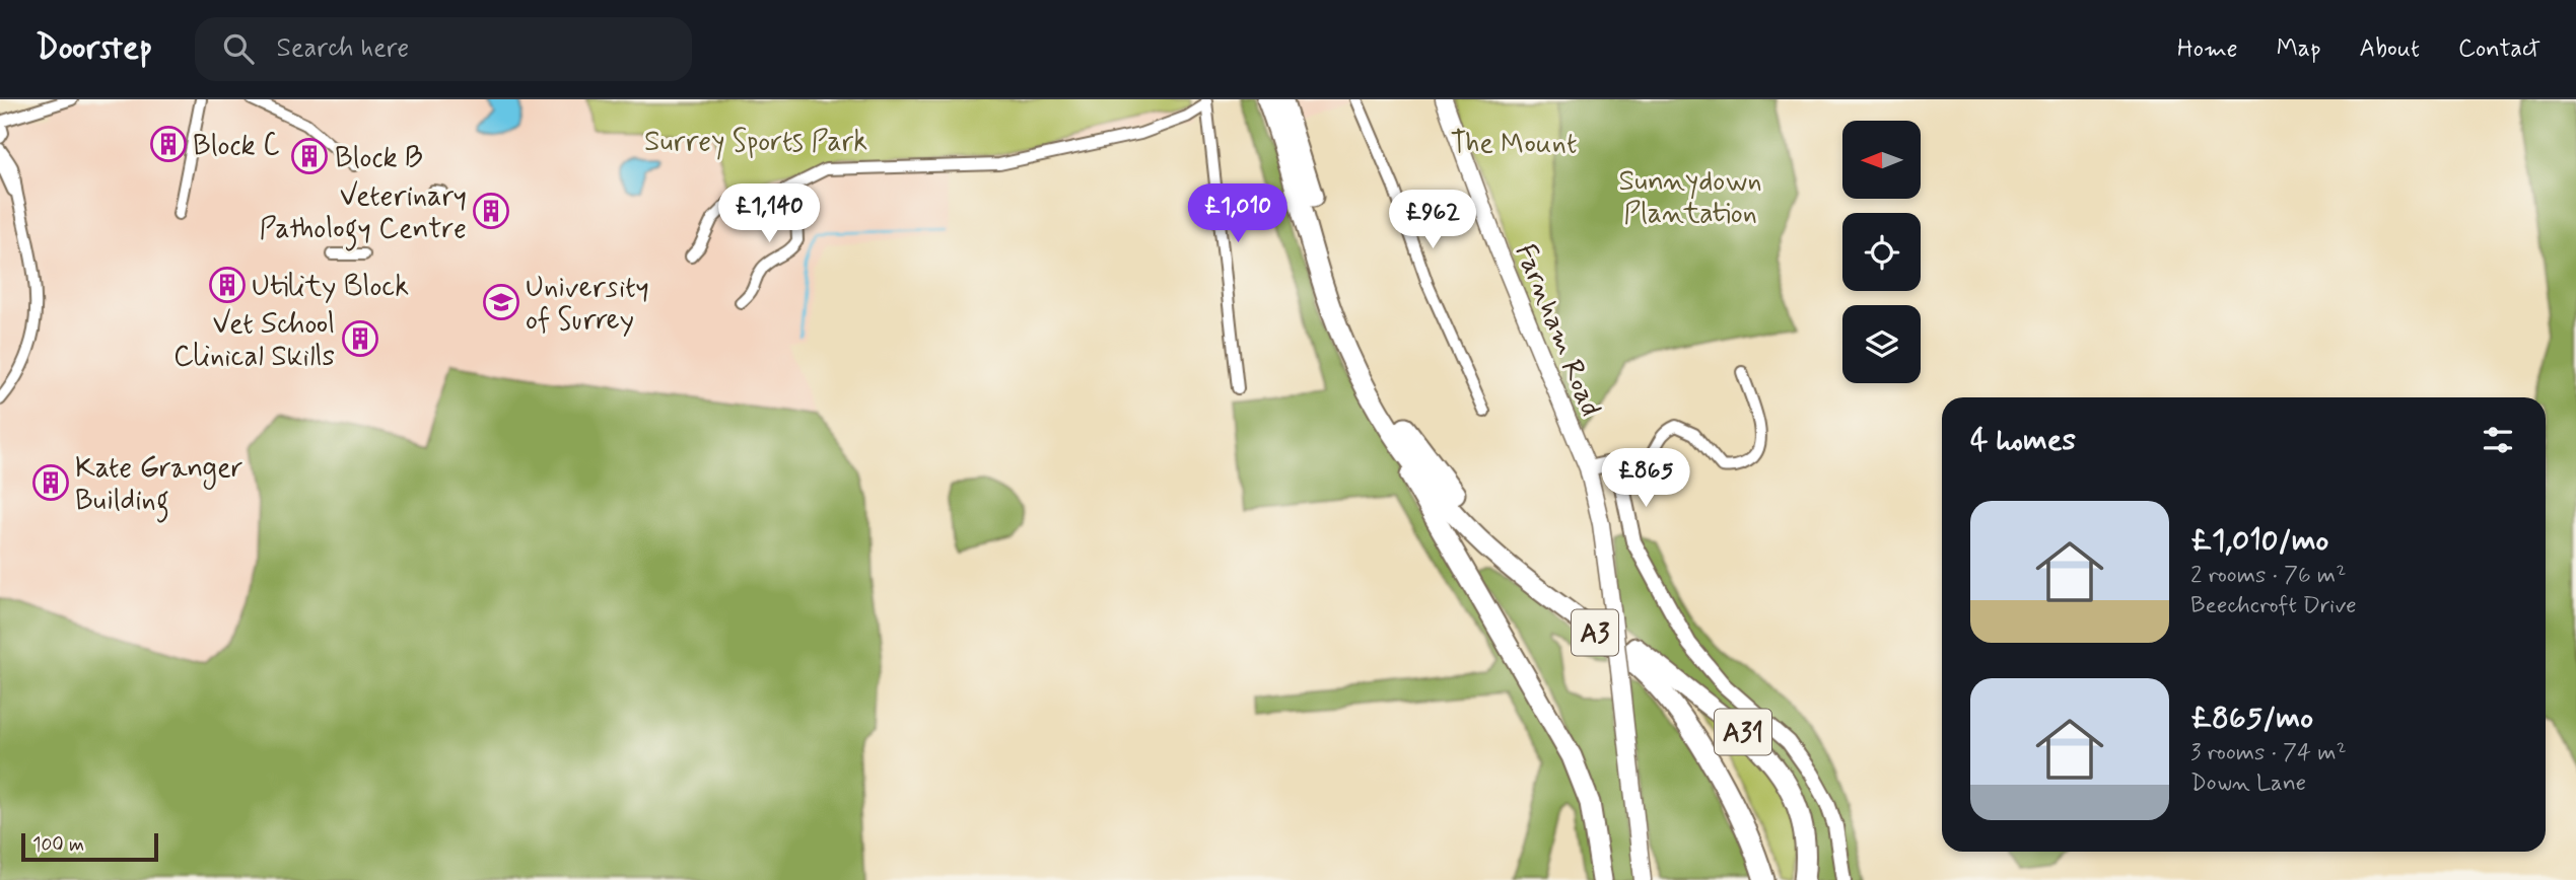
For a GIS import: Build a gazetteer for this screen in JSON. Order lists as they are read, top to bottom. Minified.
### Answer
{"streets":{"highway":["A3","A31"],"main road":["Farnham Road"]},"crossings":[["A3","A31"]],"parks":["Surrey Sports Park","The Mount","Sunnydown Plantation"],"places":{"building":["Block C","Block B","Veterinary Pathology Centre","Utility Block","Vet School Clinical Skills","Kate Granger Building"],"school or university":["University of Surrey"]},"scale_bar":"100 m","north":"left","page":{"header":"Doorstep","search":"Search here","nav":["Home","Map","About","Contact"],"price":["£1,140","£1,010","£962","£865"],"heading":"4 homes","list":[{"name":"£1,010/mo","note":"2 rooms · 76 m² · Beechcroft Drive"},{"name":"£865/mo","note":"3 rooms · 74 m² · Down Lane"}],"scale":"100 m"}}
